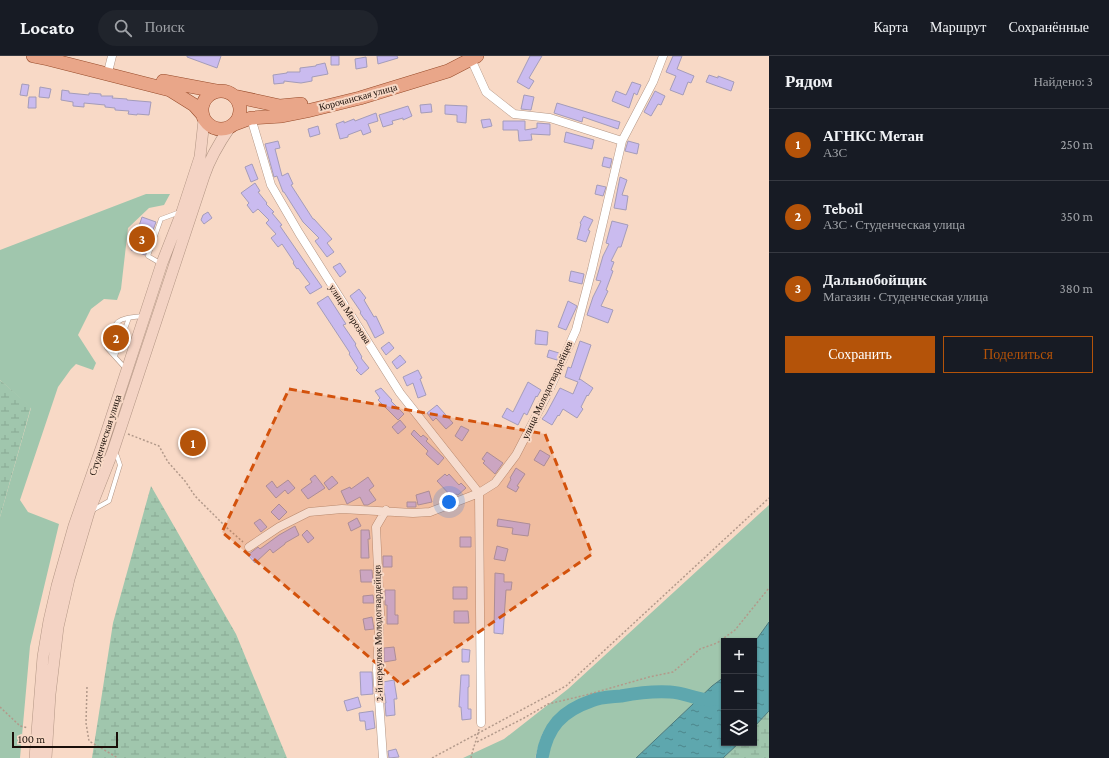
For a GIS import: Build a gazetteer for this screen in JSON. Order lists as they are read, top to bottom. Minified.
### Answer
{"streets":{"main road":["Корочанская улица","Студенческая улица"],"street":["улица Морозова","улица Молодогвардейцев","2-й переулок Молодогвардейцев"]},"crossings":[["Корочанская улица","улица Морозова"],["Корочанская улица","Студенческая улица"],["улица Морозова","улица Молодогвардейцев"],["улица Молодогвардейцев","2-й переулок Молодогвардейцев"]],"scale_bar":"100 m","page":{"header":"Locato","search":"Поиск","nav":["Карта","Маршрут","Сохранённые"],"heading":["Рядом","Найдено: 3"],"list":[{"mark":"1","name":"АГНКС Метан","note":"АЗС","value":"250 m"},{"mark":"2","name":"Teboil","note":"АЗС · Студенческая улица","value":"350 m"},{"mark":"3","name":"Дальнобойщик","note":"Магазин · Студенческая улица","value":"380 m"}],"pins":["3","2","1"],"buttons":["Сохранить","Поделиться"],"map_buttons":["+","−"],"scale":"100 m"}}
